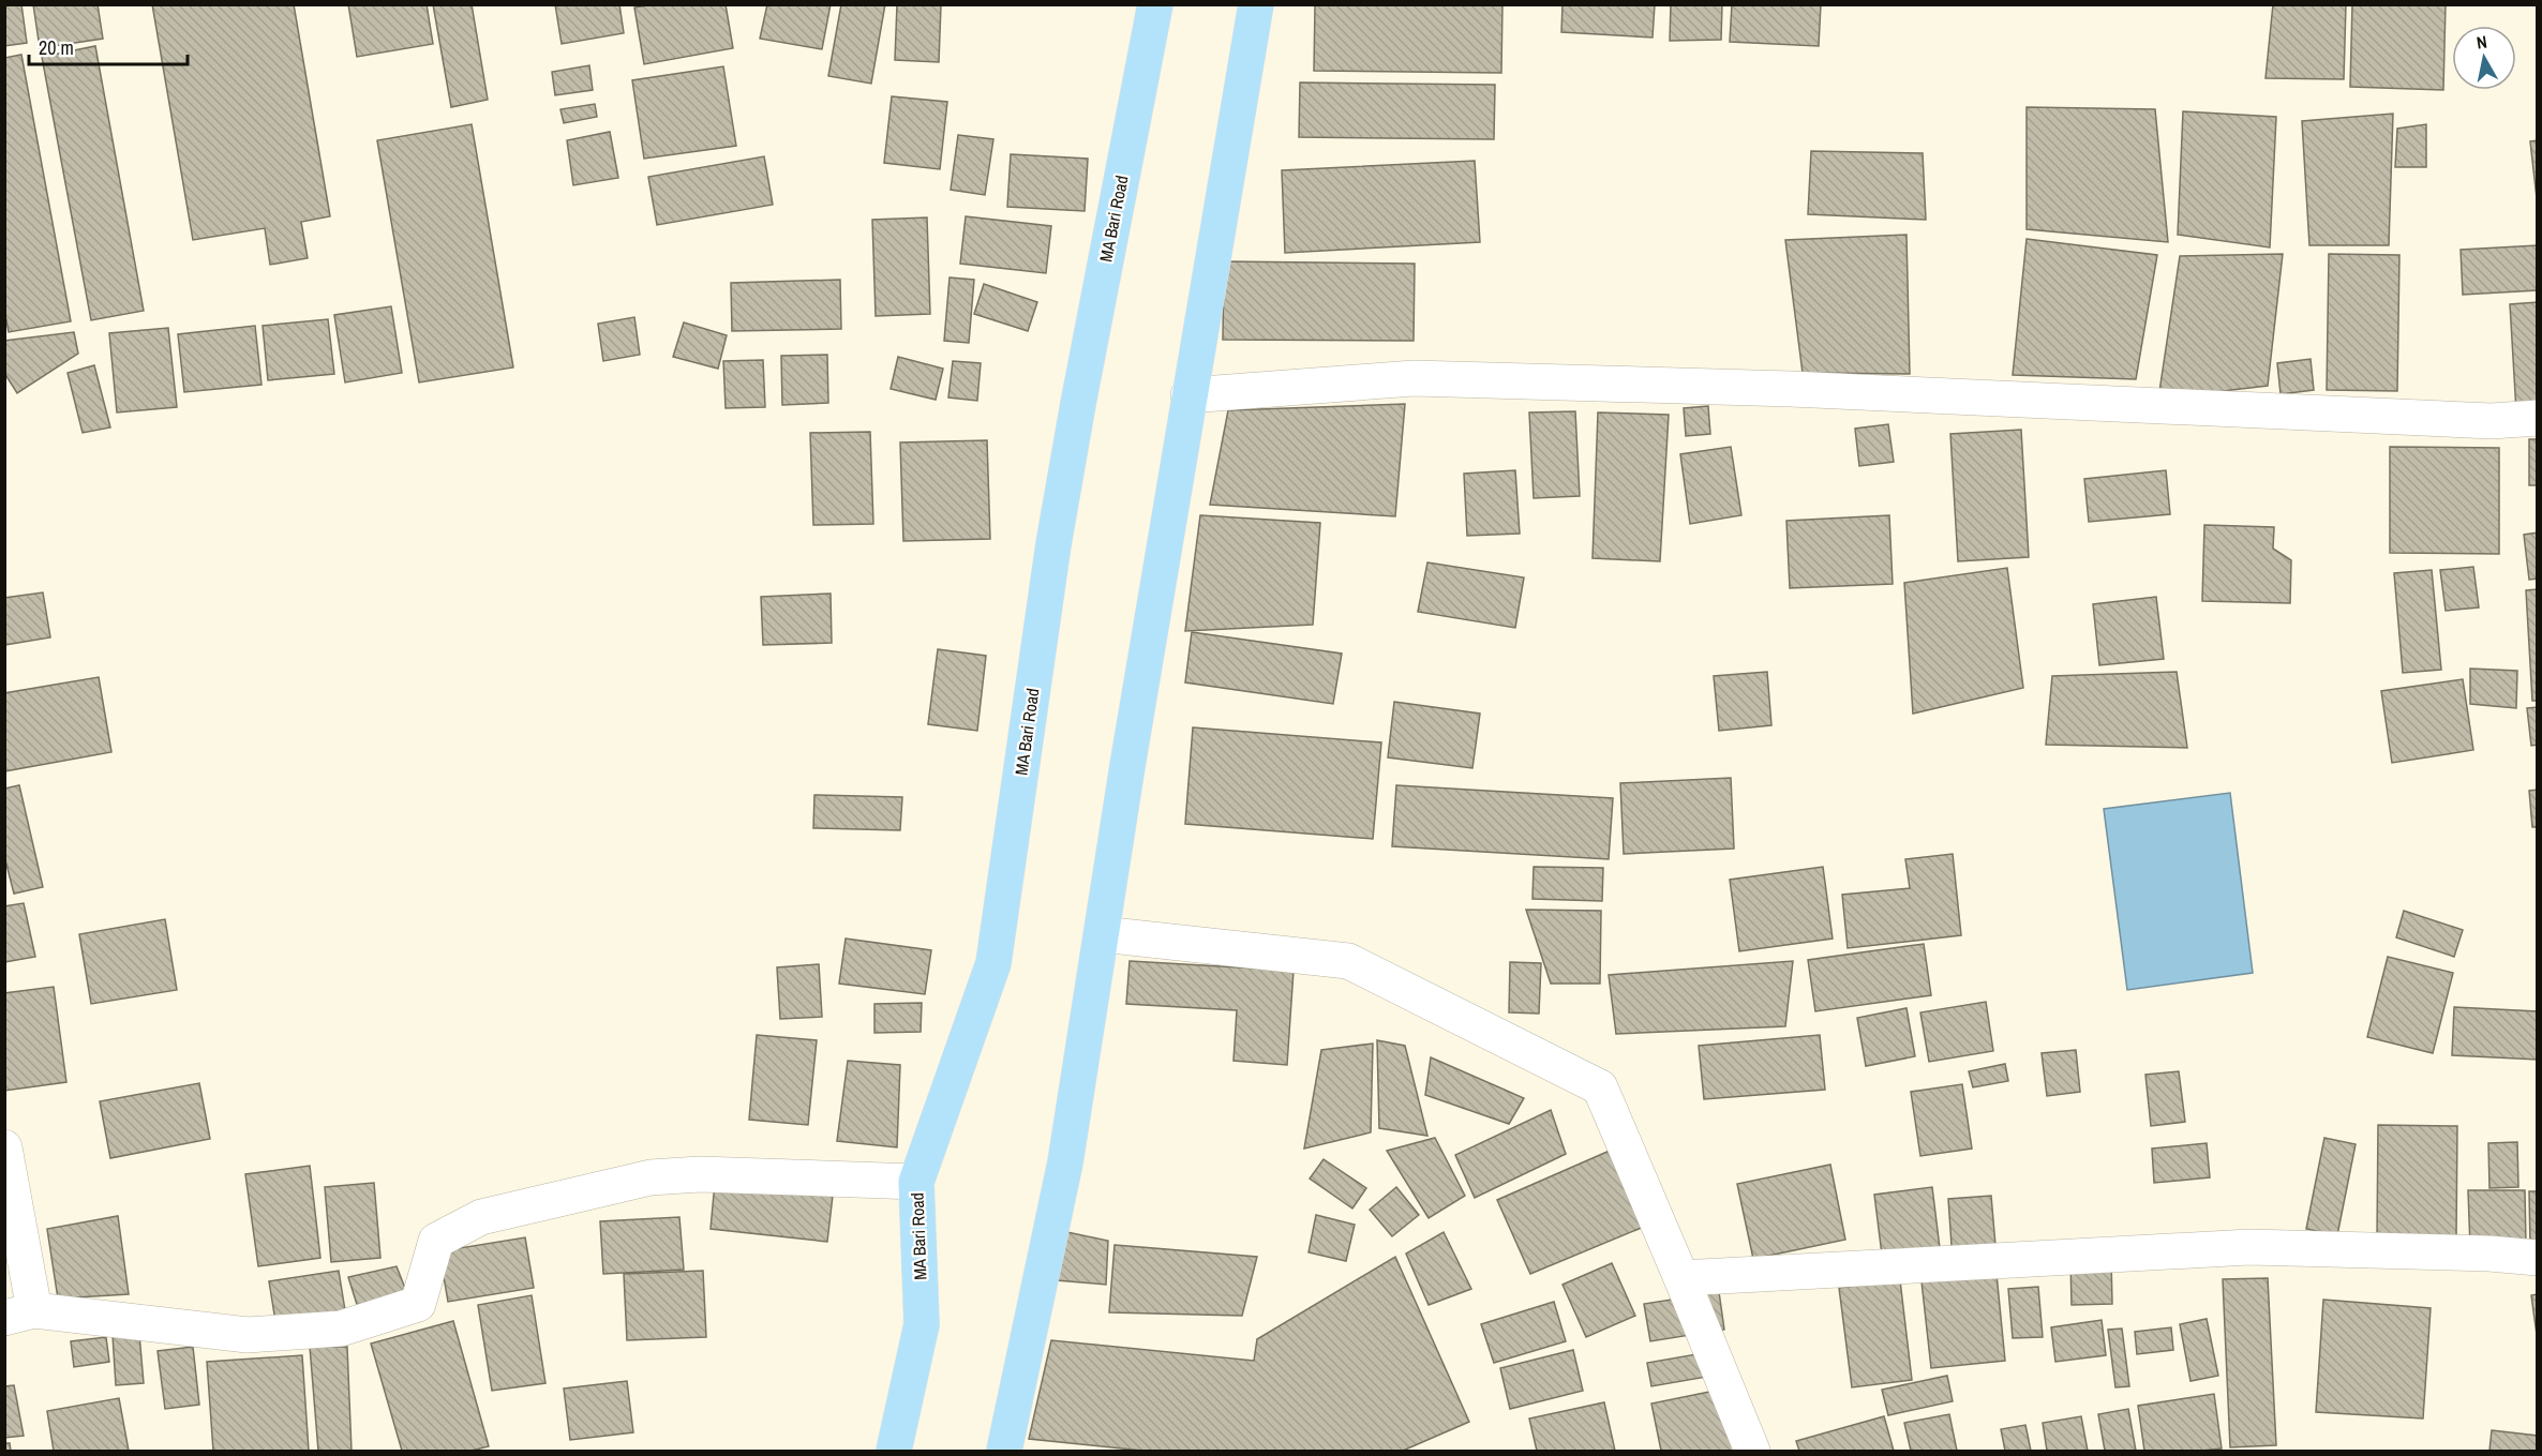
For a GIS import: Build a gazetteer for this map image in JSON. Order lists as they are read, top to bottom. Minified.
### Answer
{"streets":{"main road":["MA Bari Road"]},"scale_bar":"20 m","north":"top"}
